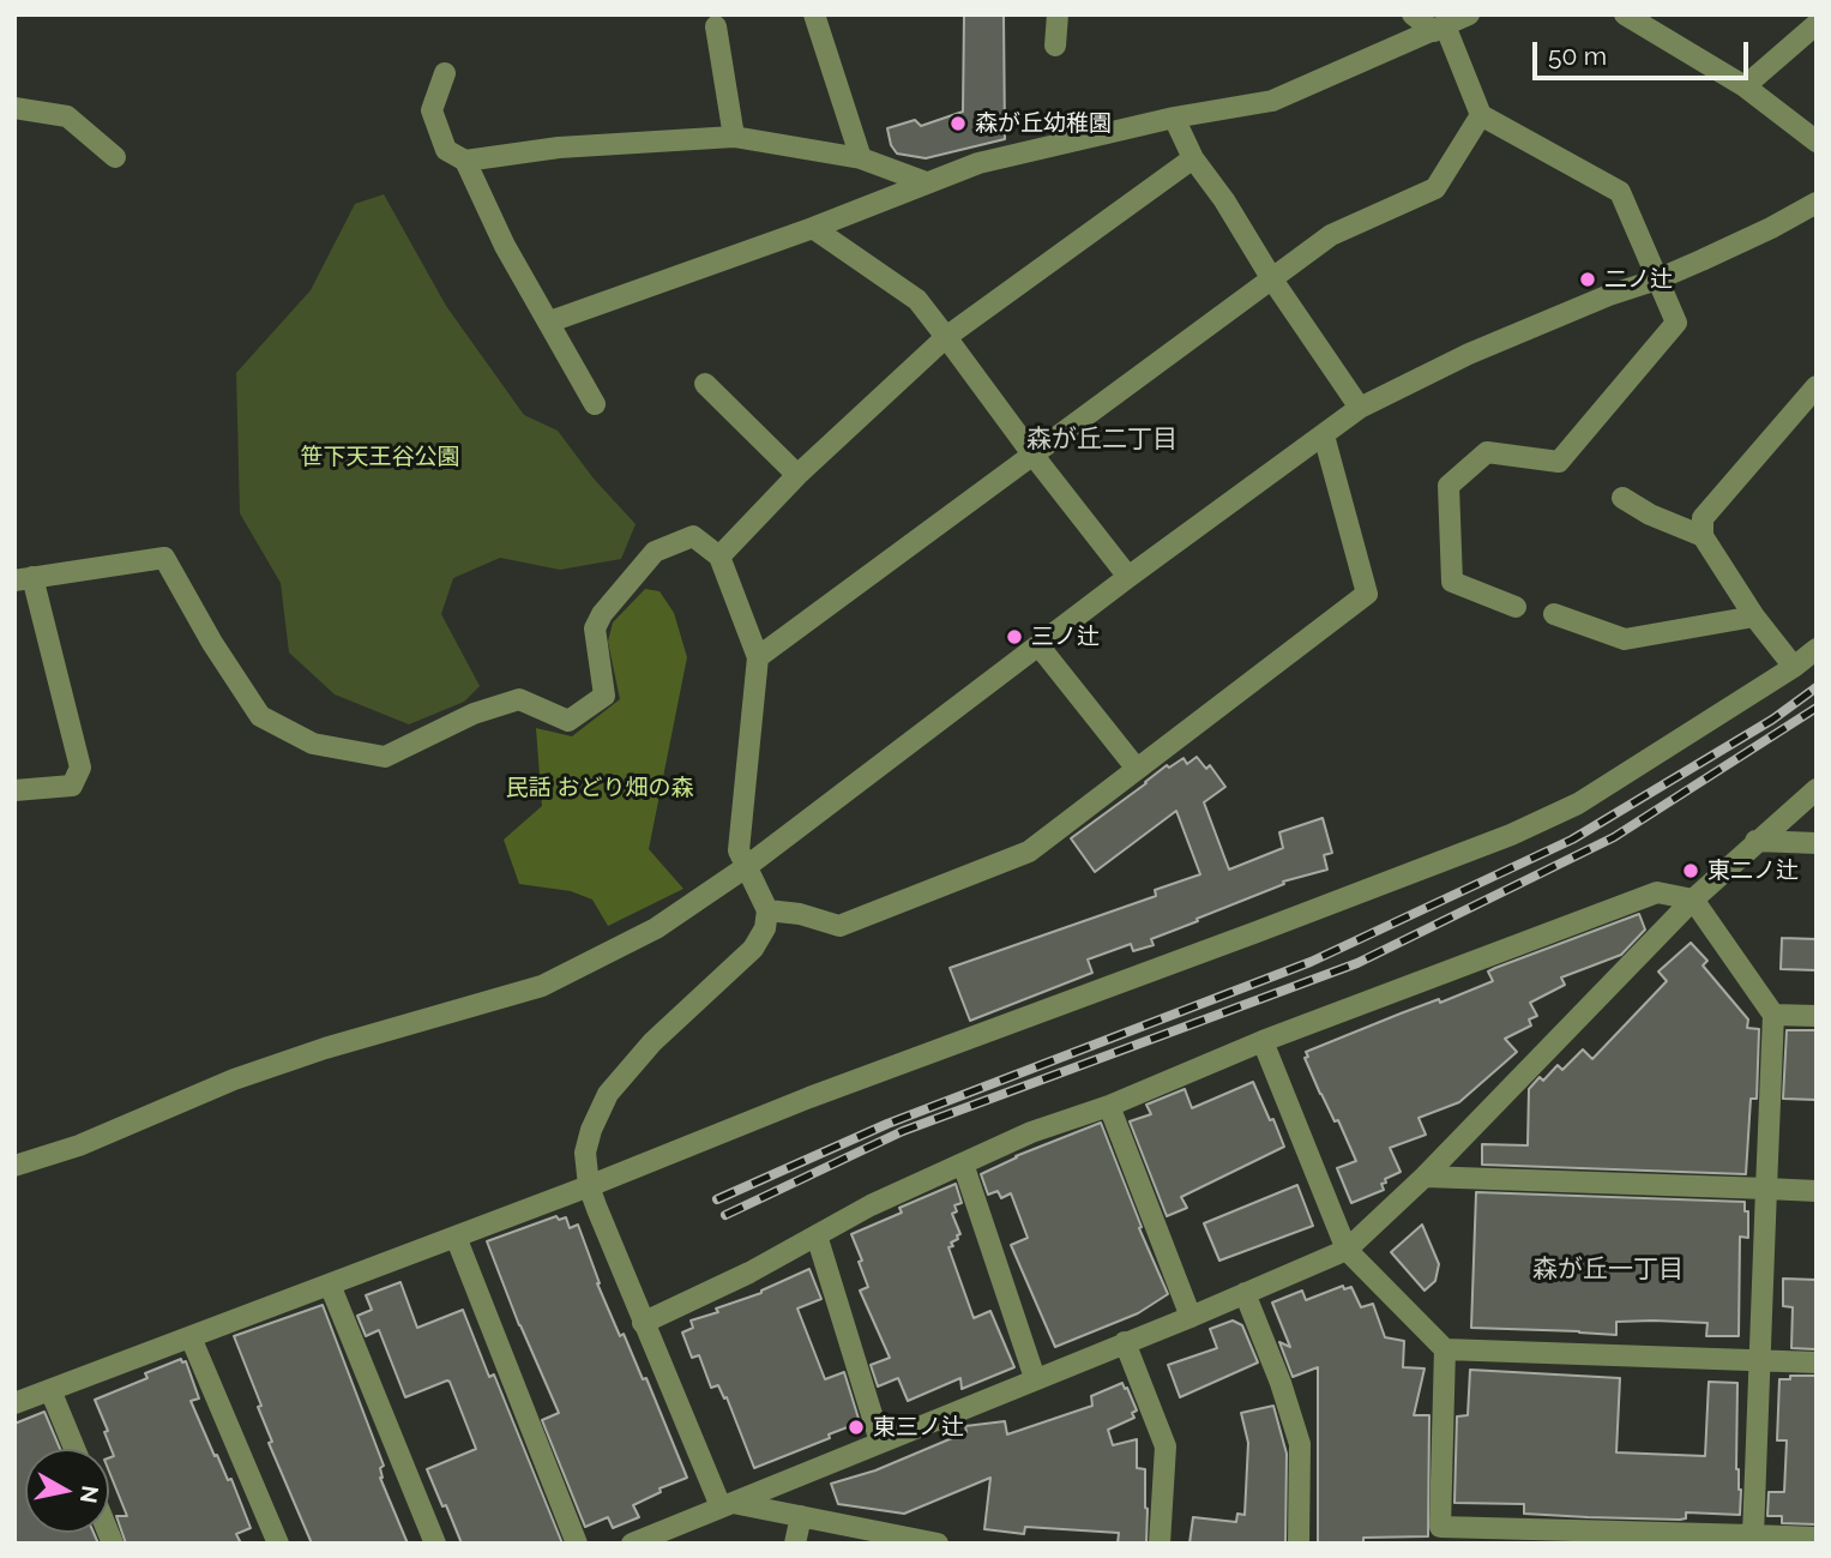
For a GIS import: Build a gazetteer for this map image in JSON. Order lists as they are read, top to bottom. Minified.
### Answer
{"districts":["森が丘二丁目","森が丘一丁目"],"parks":["笹下天王谷公園","民話 おどり畑の森"],"places":["森が丘幼稚園","二ノ辻","三ノ辻","東二ノ辻","東三ノ辻"],"scale_bar":"50 m","north":"right"}
